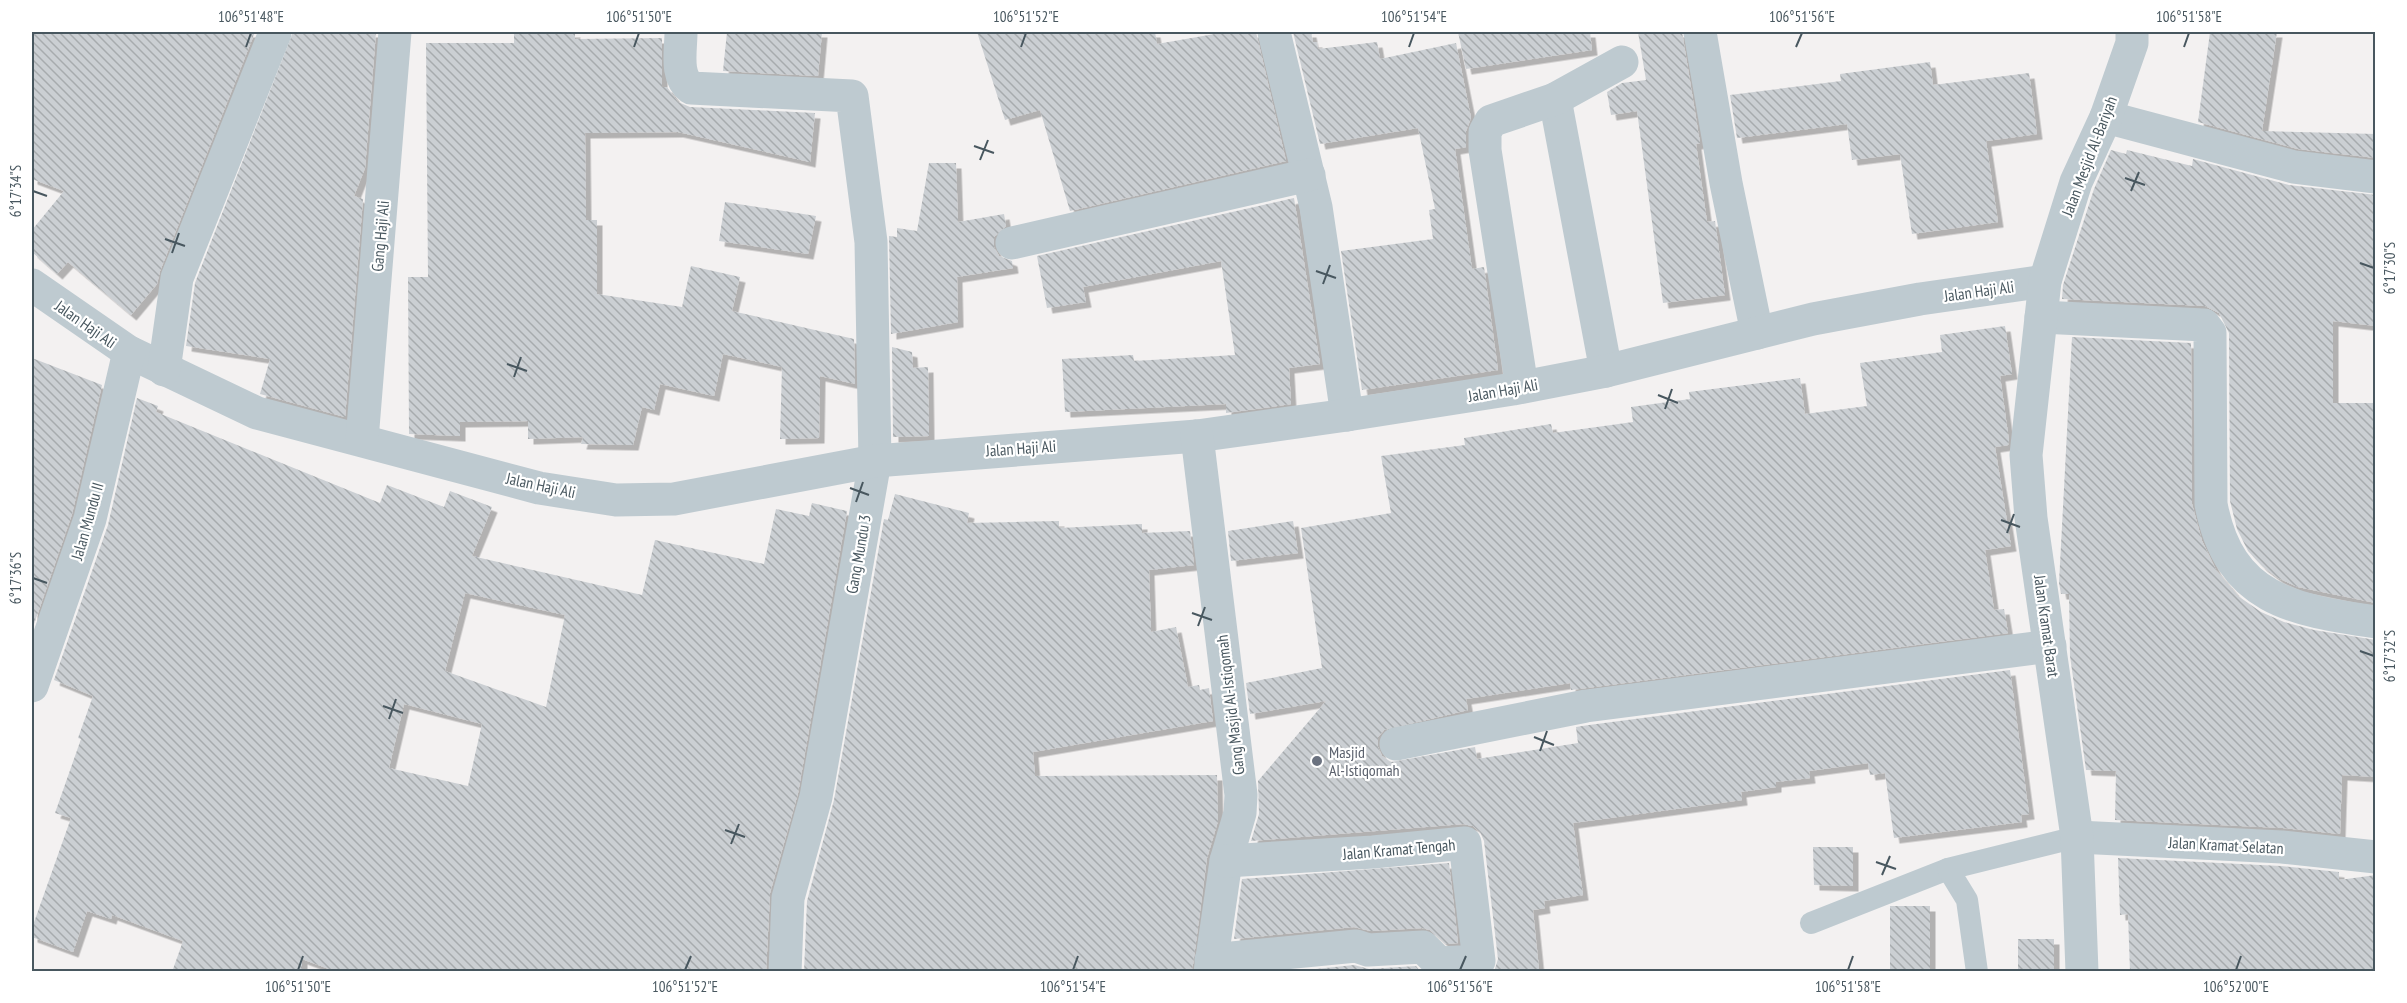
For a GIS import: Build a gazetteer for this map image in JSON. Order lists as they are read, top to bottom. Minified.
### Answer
{"streets":{"street":["Jalan Mesjid Al-Bariyah","Gang Haji Ali","Jalan Haji Ali","Jalan Mundu II","Gang Mundu 3","Jalan Kramat Barat","Gang Masjid Al-Istiqomah","Jalan Kramat Selatan","Jalan Kramat Tengah"]},"crossings":[["Jalan Mesjid Al-Bariyah","Jalan Haji Ali"],["Jalan Mesjid Al-Bariyah","Jalan Kramat Barat"],["Gang Haji Ali","Jalan Haji Ali"],["Jalan Haji Ali","Jalan Mundu II"],["Jalan Haji Ali","Gang Mundu 3"],["Jalan Haji Ali","Jalan Kramat Barat"],["Jalan Haji Ali","Gang Masjid Al-Istiqomah"],["Jalan Kramat Barat","Jalan Kramat Selatan"],["Gang Masjid Al-Istiqomah","Jalan Kramat Tengah"]],"places":["Masjid Al-Istiqomah"],"coordinates":["106°51'48\"E","106°51'50\"E","106°51'52\"E","106°51'54\"E","106°51'56\"E","106°51'58\"E","6°17'34\"S","6°17'30\"S","6°17'36\"S","6°17'32\"S","106°52'00\"E"]}
